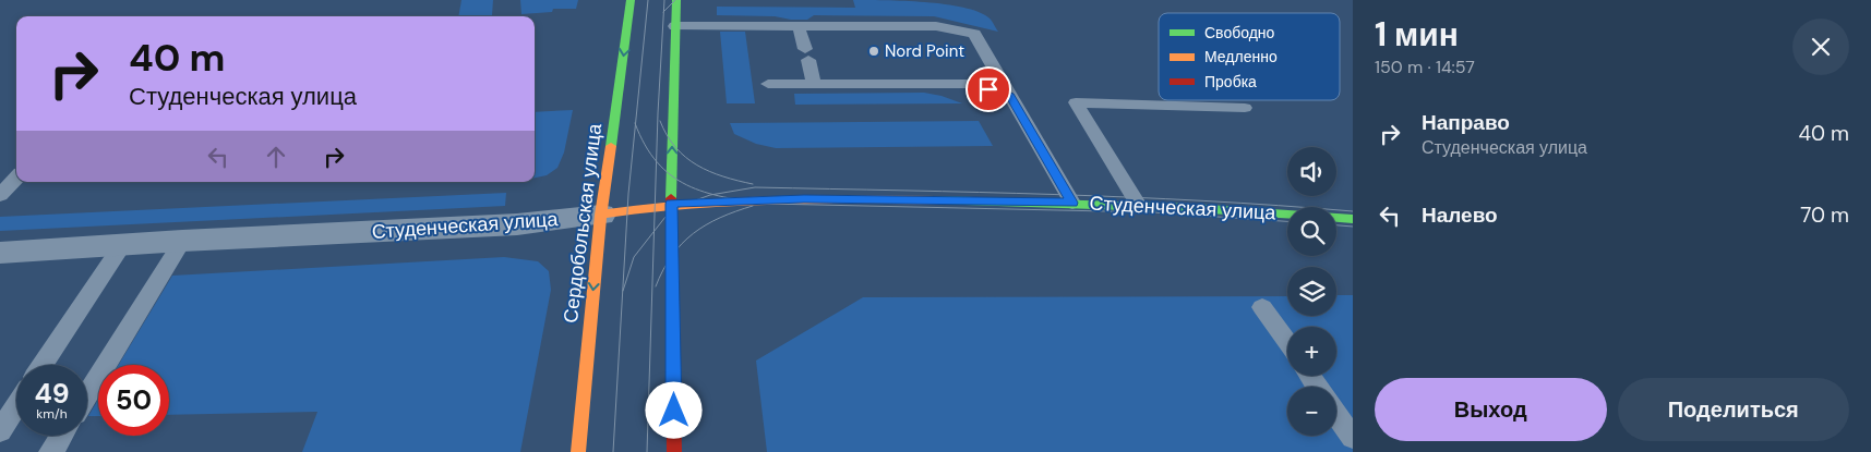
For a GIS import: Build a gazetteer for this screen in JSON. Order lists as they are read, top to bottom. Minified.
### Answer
{"streets":{"main road":["Студенческая улица","Сердобольская улица"]},"crossings":[["Студенческая улица","Сердобольская улица"]],"places":["Nord Point"],"legend":["Свободно","Медленно","Пробка"],"page":{"heading":["1 мин","150 m · 14:57"],"turn":["40 m","Студенческая улица"],"list":[{"name":"Направо","note":"Студенческая улица","value":"40 m"},{"name":"Налево","value":"70 m"}],"map_buttons":["+","−"],"speed":"49 km/h","limit":"50","buttons":["Выход","Поделиться"]}}
